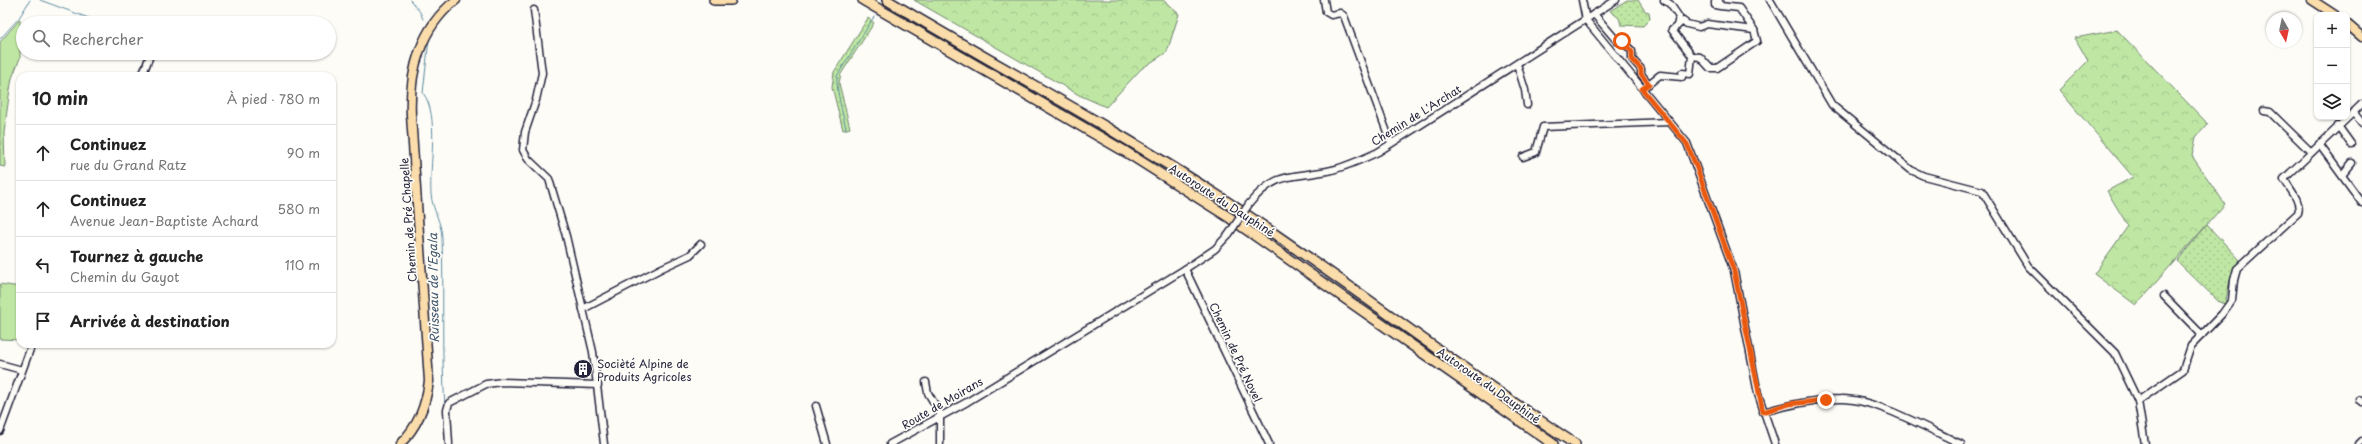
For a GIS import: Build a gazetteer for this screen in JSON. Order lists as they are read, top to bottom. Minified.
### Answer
{"streets":{"highway":["Autoroute du Dauphiné"],"main road":["Chemin de Pré Chapelle"],"street":["Chemin de L'Archat","Chemin de Pré Novel","Route de Moirans"]},"crossings":[["Chemin de L'Archat","Chemin de Pré Novel"],["Chemin de L'Archat","Route de Moirans"],["Chemin de Pré Novel","Route de Moirans"]],"water":["Ruisseau de l'Egala"],"places":{"building":["Socièté Alpine de Produits Agricoles"]},"north":"bottom","page":{"map_buttons":["+","−"],"search":"Rechercher","heading":["10 min","À pied · 780 m"],"list":[["Continuez","rue du Grand Ratz","90 m"],["Continuez","Avenue Jean-Baptiste Achard","580 m"],["Tournez à gauche","Chemin du Gayot","110 m"],"Arrivée à destination"]}}
